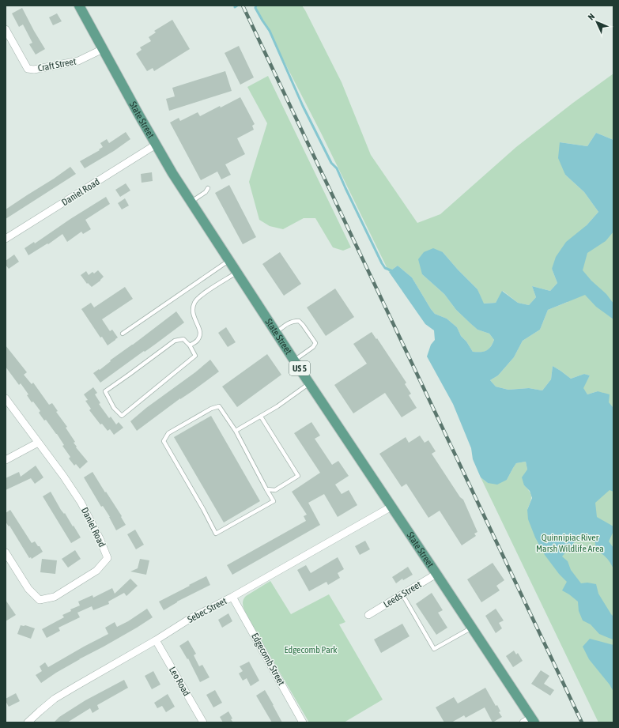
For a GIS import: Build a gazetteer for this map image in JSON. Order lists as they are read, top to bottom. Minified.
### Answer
{"streets":{"main road":["State Street","US 5"],"street":["Craft Street","Daniel Road","Leeds Street","Sebec Street","Edgecomb Street","Leo Road"]},"crossings":[["Craft Street","State Street"],["State Street","Daniel Road"],["State Street","Leeds Street"],["State Street","Sebec Street"],["Sebec Street","Edgecomb Street"],["Sebec Street","Leo Road"]],"parks":["Quinnipiac River Marsh Wildlife Area","Edgecomb Park"],"north":"top left"}
